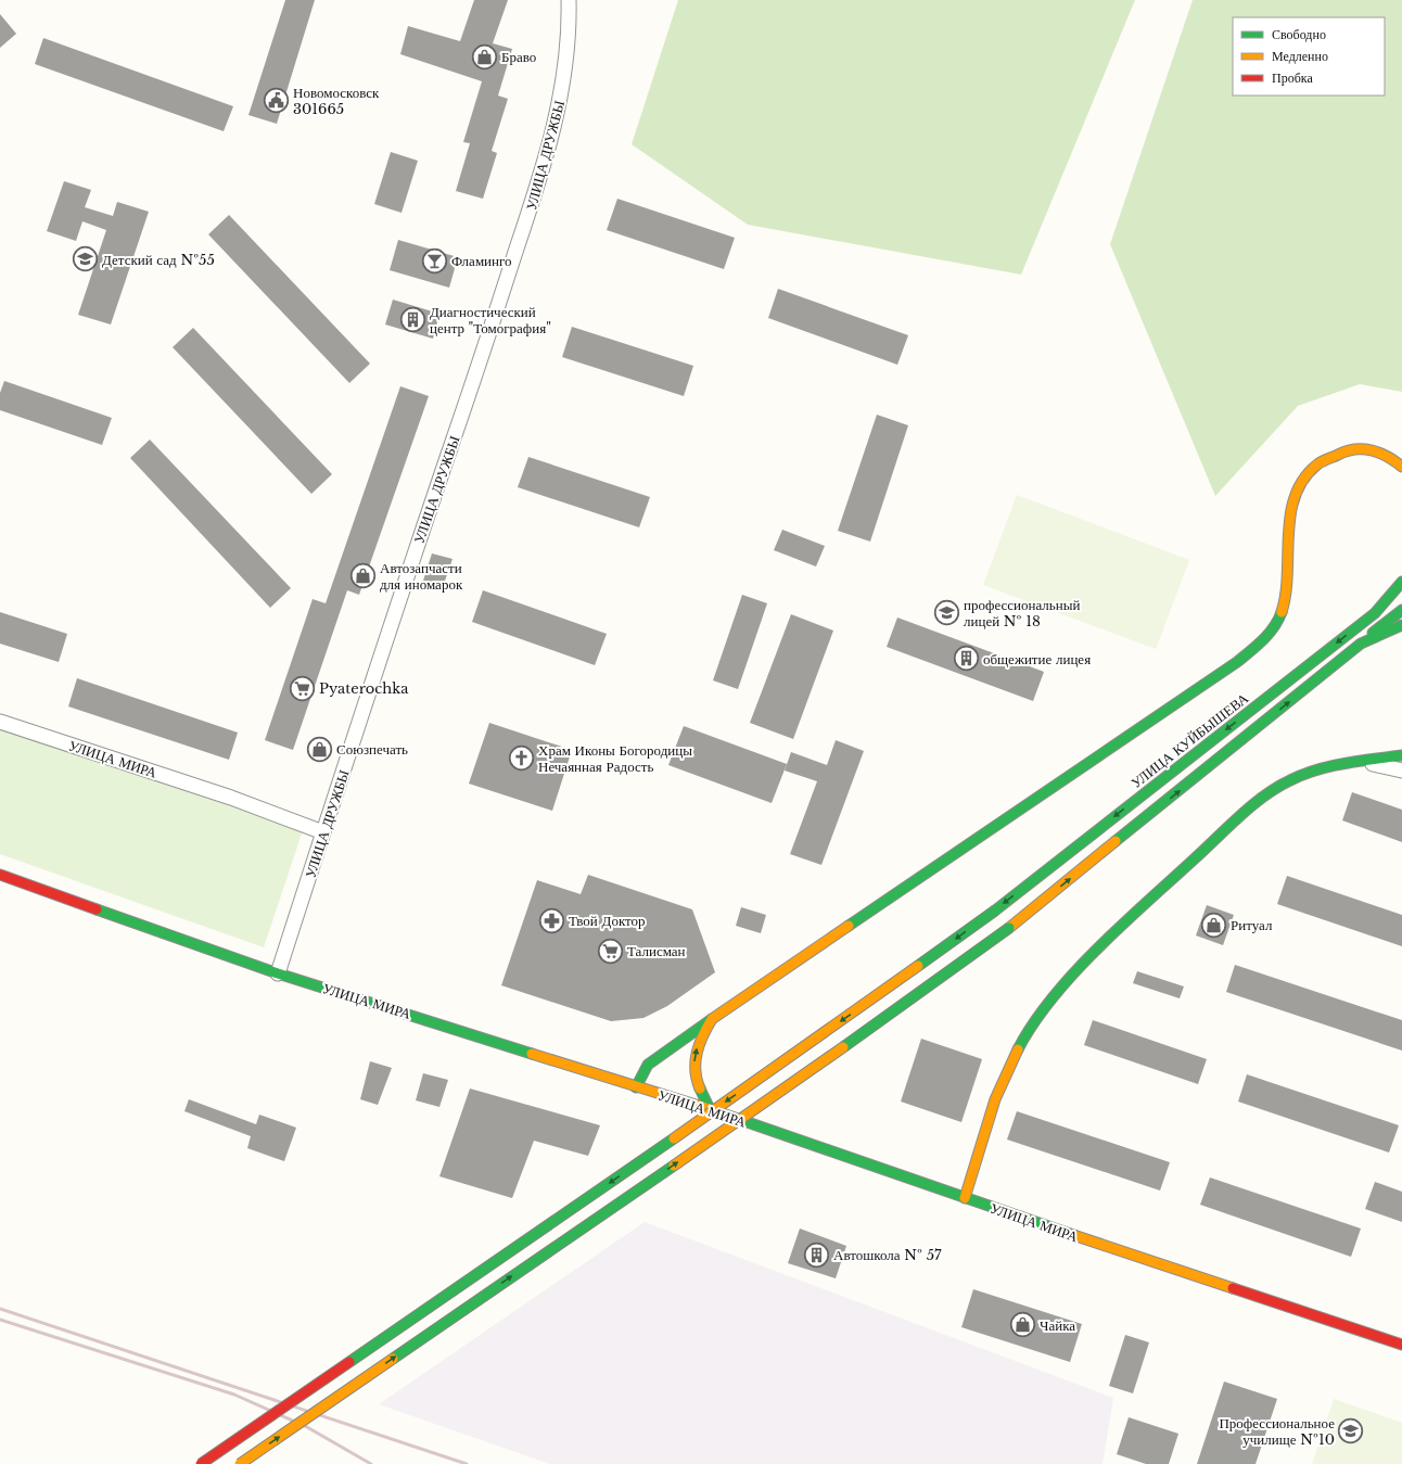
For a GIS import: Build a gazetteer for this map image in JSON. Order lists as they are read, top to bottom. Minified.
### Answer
{"streets":{"main road":["УЛИЦА КУЙБЫШЕВА","УЛИЦА МИРА"],"street":["УЛИЦА ДРУЖБЫ"]},"crossings":[["УЛИЦА ДРУЖБЫ","УЛИЦА МИРА"]],"places":{"shop":["Браво","Автозапчасти для иномарок","Союзпечать","Ритуал","Чайка"],"public building":["Новомосковск 301665"],"school or university":["Детский сад №55","профессиональный лицей № 18","Профессиональное училище №10"],"bar":["Фламинго"],"building":["Диагностический центр \"Томография\"","общежитие лицея","Автошкола № 57"],"supermarket":["Pyaterochka","Талисман"],"church":["Храм Иконы Богородицы Нечаянная Радость"],"pharmacy":["Твой Доктор"]},"legend":["Свободно","Медленно","Пробка"]}
